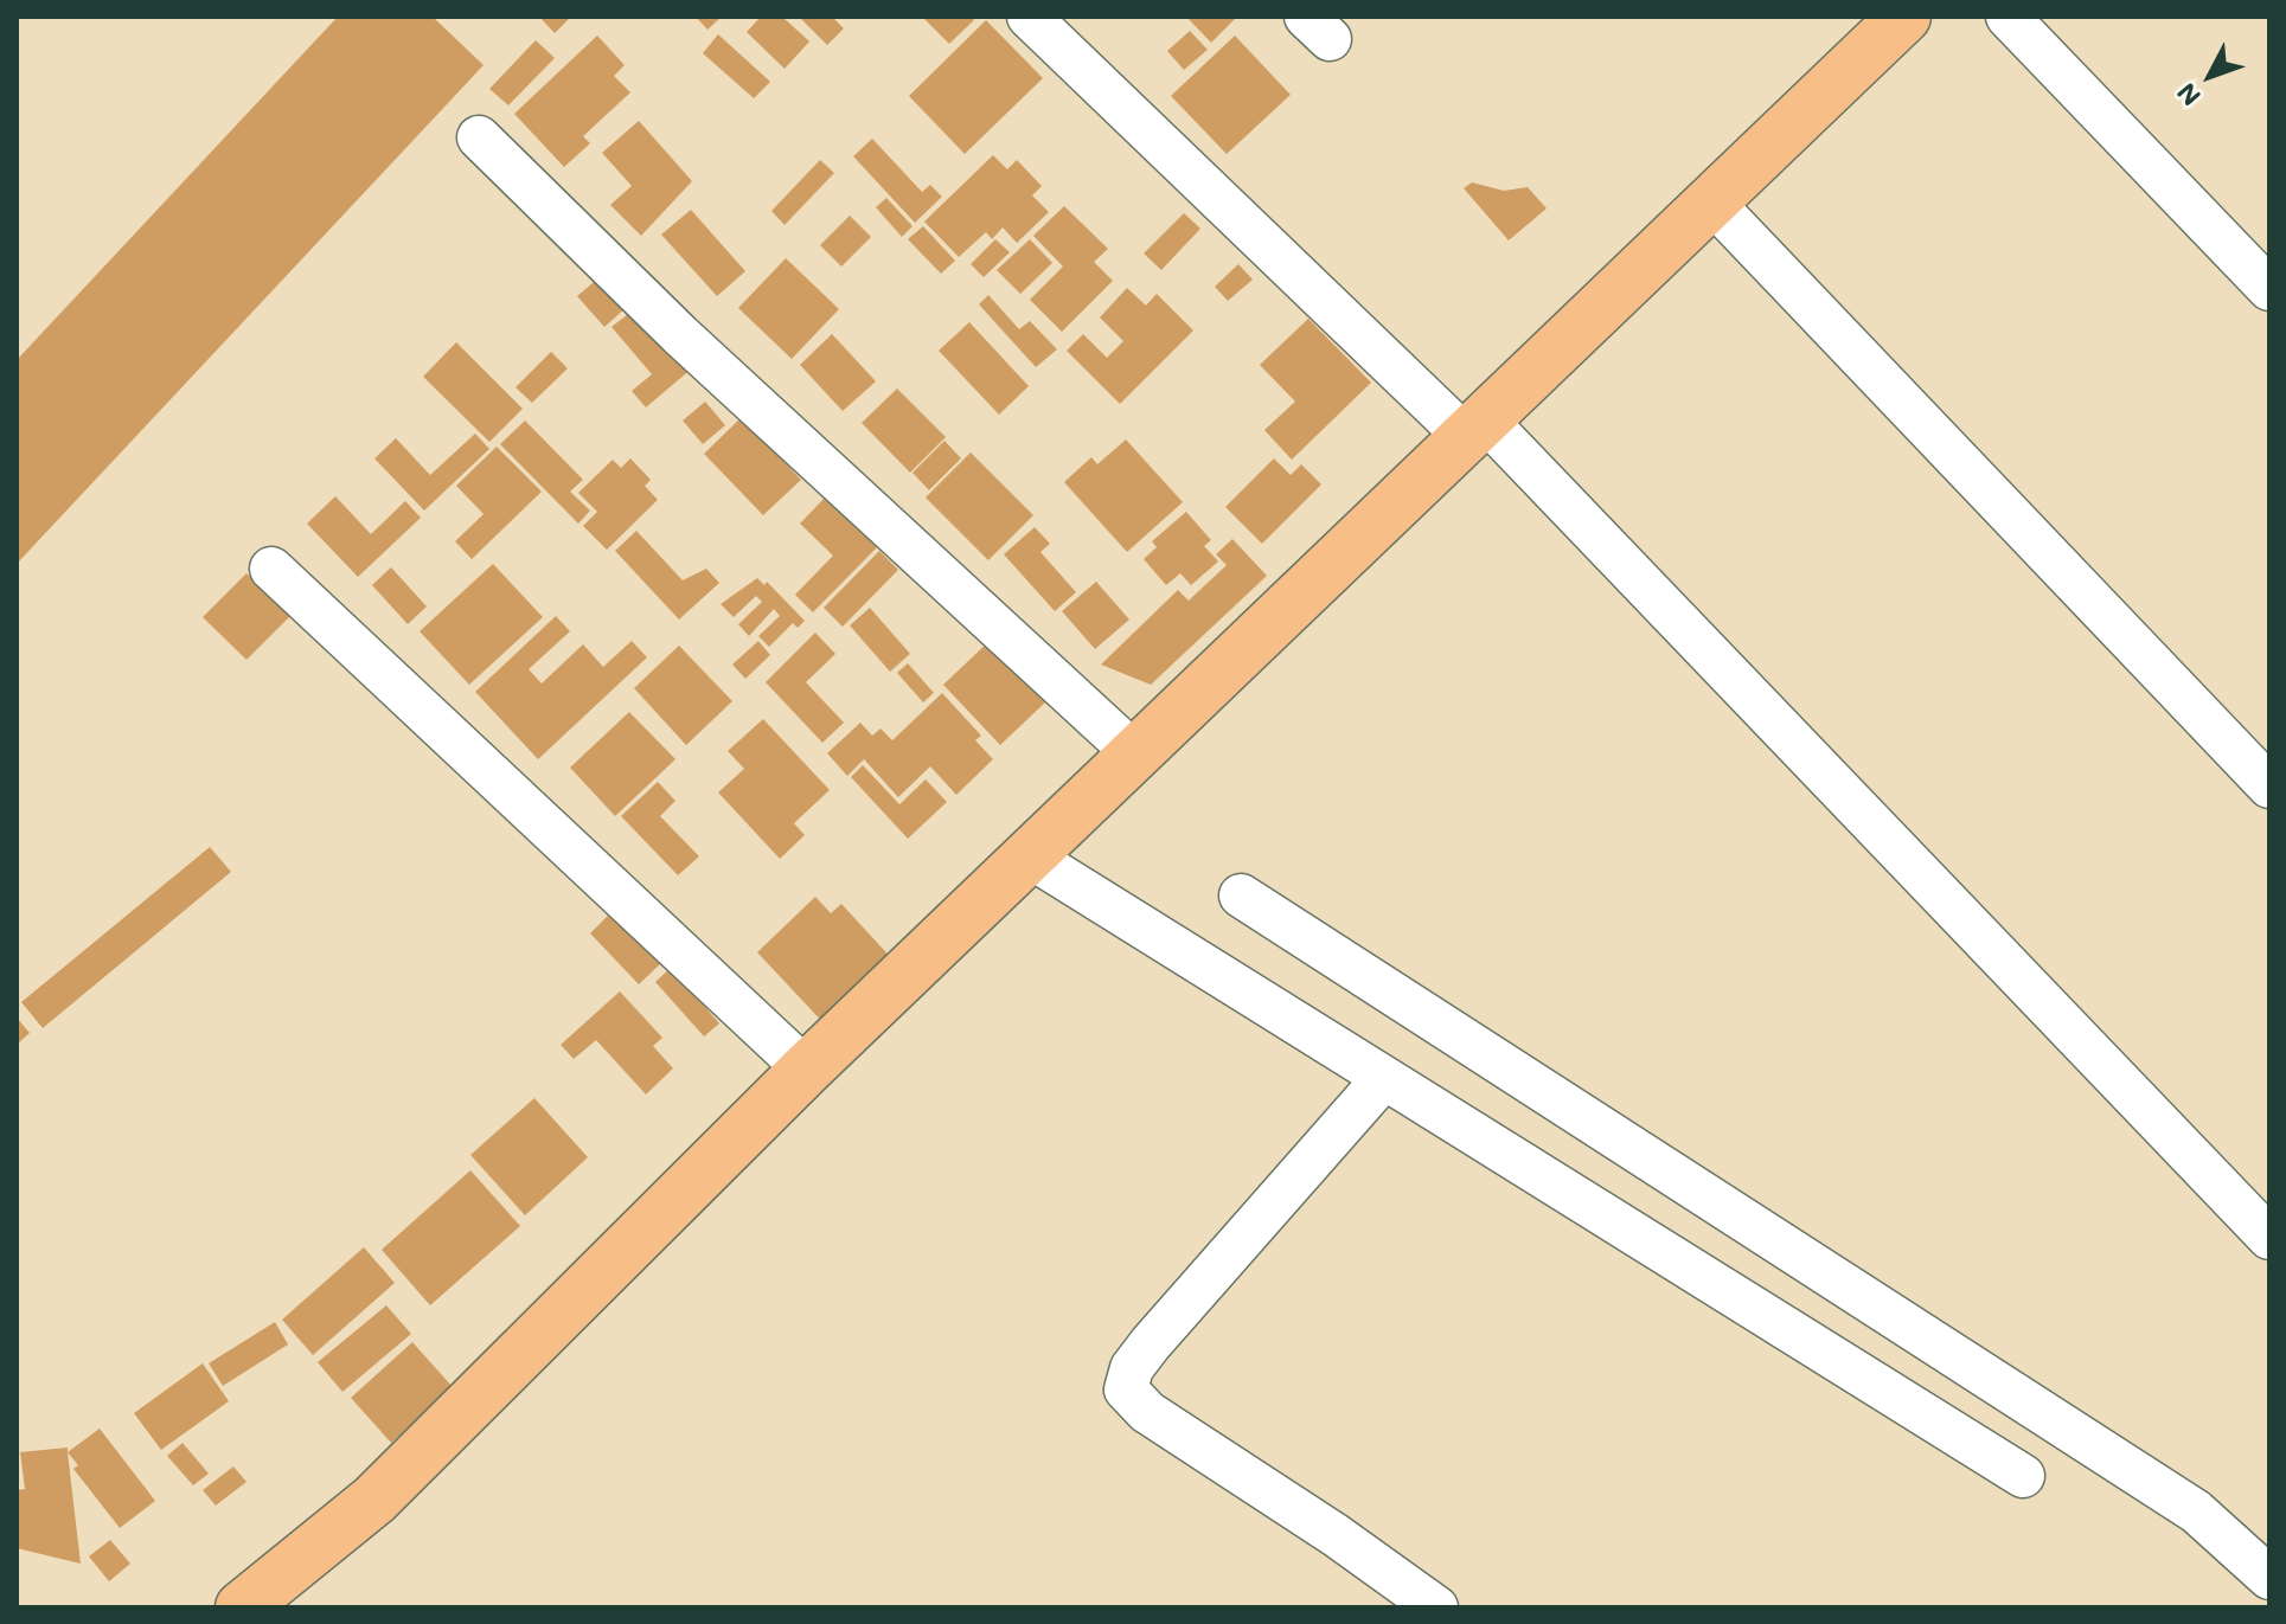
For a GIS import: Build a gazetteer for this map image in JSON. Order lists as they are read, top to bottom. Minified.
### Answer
{"north":"bottom left"}
